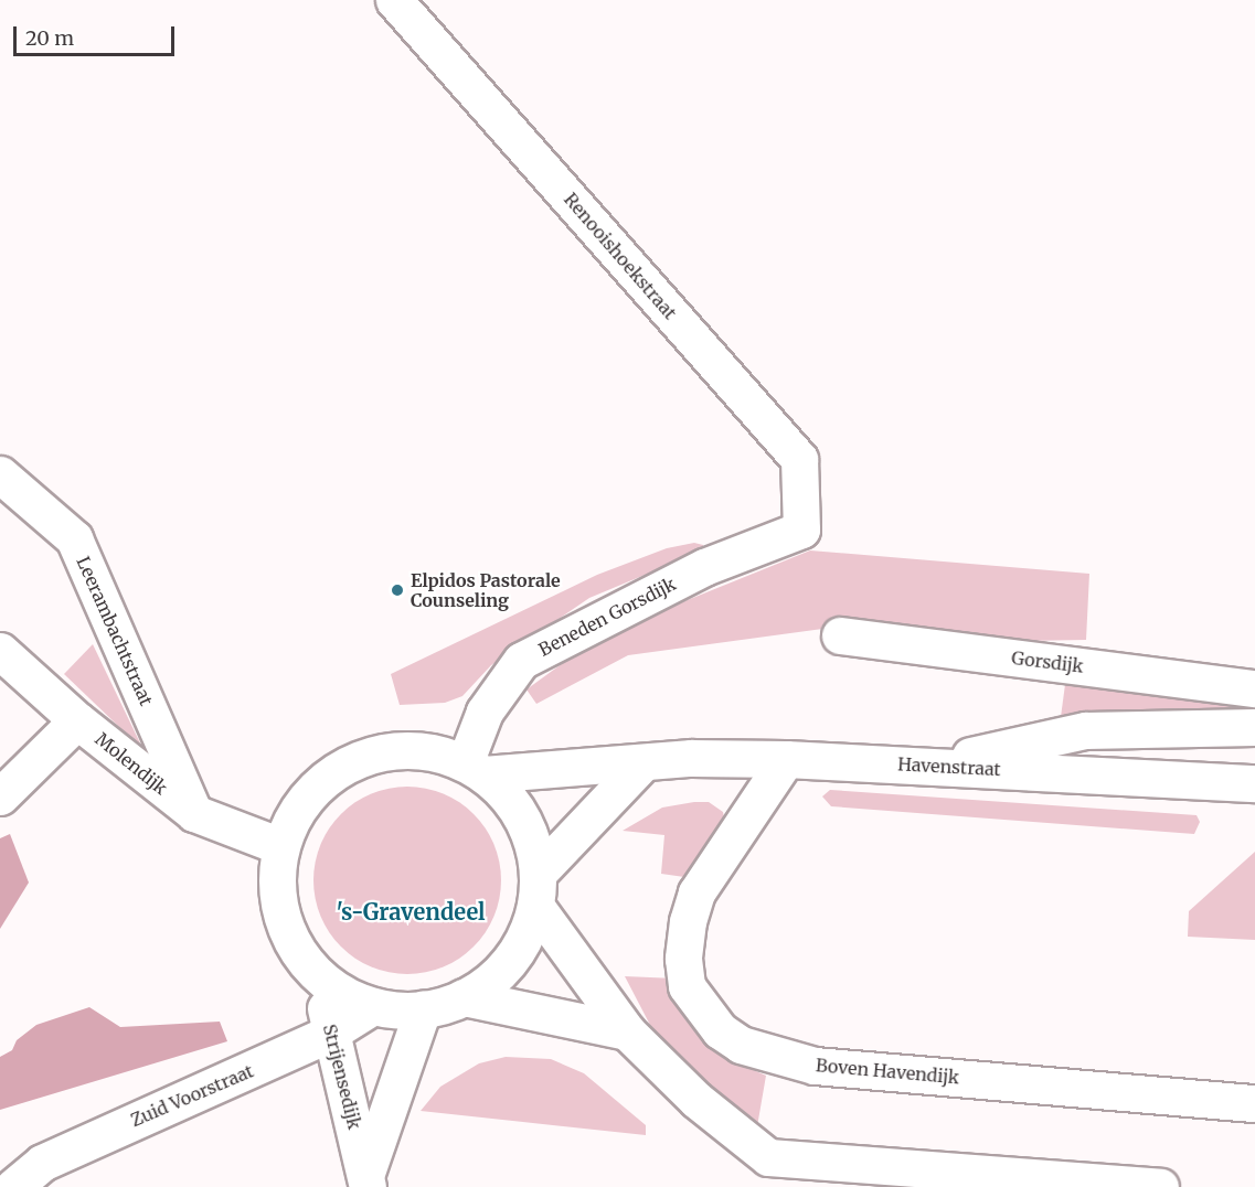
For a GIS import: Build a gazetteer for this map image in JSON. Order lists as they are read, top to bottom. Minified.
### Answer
{"streets":{"street":["Renooishoekstraat","Beneden Gorsdijk","Leerambachtstraat","Gorsdijk","Molendijk","Havenstraat","Boven Havendijk","Strijensedijk","Zuid Voorstraat"]},"crossings":[["Renooishoekstraat","Beneden Gorsdijk"],["Beneden Gorsdijk","Havenstraat"],["Leerambachtstraat","Molendijk"],["Havenstraat","Boven Havendijk"],["Strijensedijk","Zuid Voorstraat"]],"districts":["'s-Gravendeel"],"places":["Elpidos Pastorale Counseling"],"scale_bar":"20 m"}
